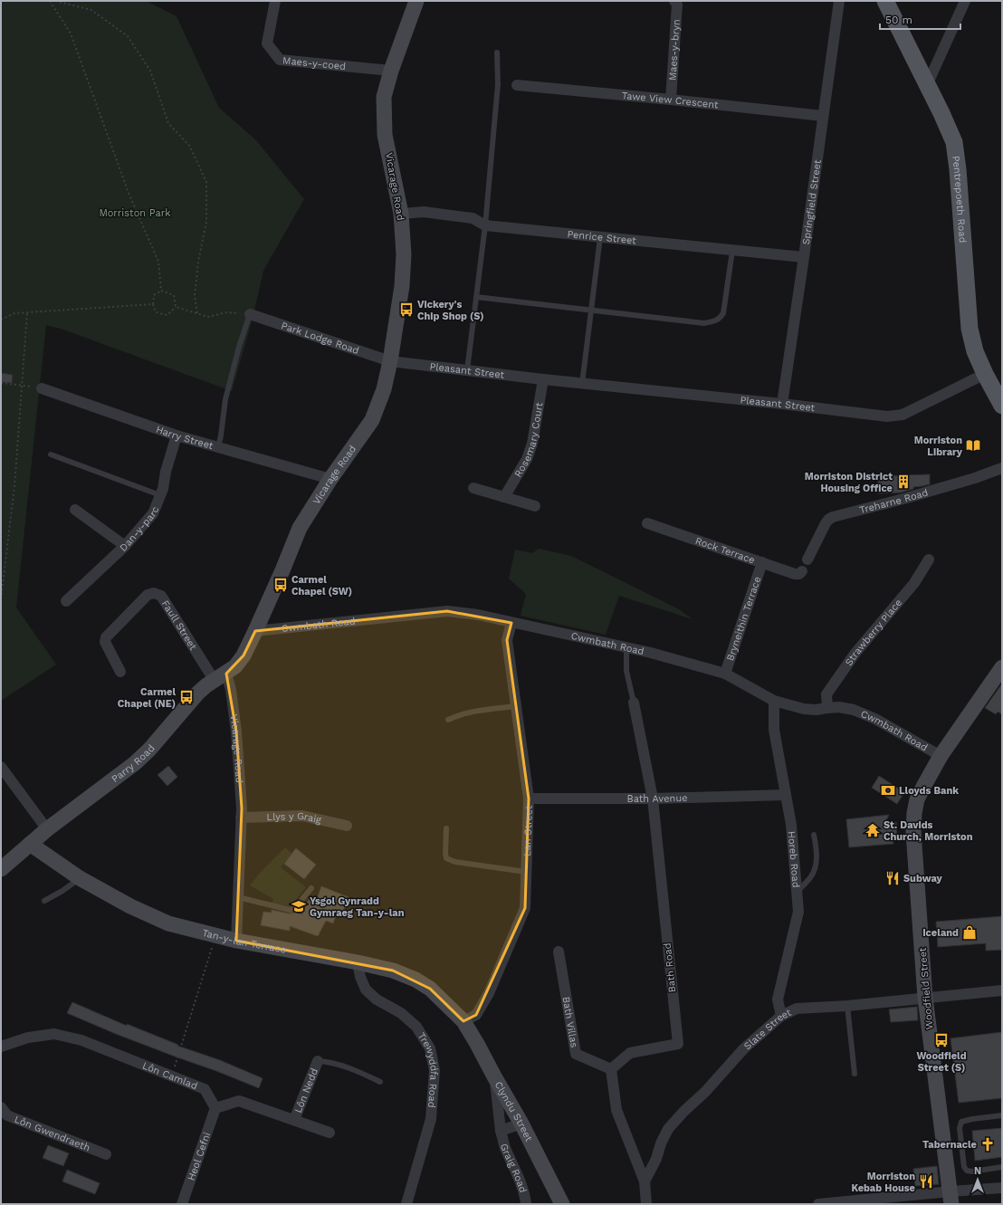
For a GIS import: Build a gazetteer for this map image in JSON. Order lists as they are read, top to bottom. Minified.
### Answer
{"streets":{"main road":["Pentrepoeth Road"],"street":["Maes-y-bryn","Maes-y-coed","Tawe View Crescent","Vicarage Road","Springfield Street","Penrice Street","Park Lodge Road","Pleasant Street","Harry Street","Rosemary Court","Treharne Road","Dan-y-parc","Rock Terrace","Bryneithin Terrace","Cwmbath Road","Faull Street","Strawberry Place","Parry Road","Bath Avenue","Llys y Graig","Lan Street","Horeb Road","Tan-y-lan Terrace","Bath Road","Woodfield Street","Bath Villas","Slate Street","Trewyddfa Road","Lôn Camlad","Lôn Nedd","Clyndu Street","Lôn Gwendraeth","Heol Cefni","Graig Road"]},"crossings":[["Maes-y-bryn","Tawe View Crescent"],["Maes-y-coed","Vicarage Road"],["Tawe View Crescent","Springfield Street"],["Vicarage Road","Penrice Street"],["Vicarage Road","Park Lodge Road"],["Vicarage Road","Pleasant Street"],["Vicarage Road","Harry Street"],["Vicarage Road","Cwmbath Road"],["Vicarage Road","Faull Street"],["Vicarage Road","Parry Road"],["Vicarage Road","Llys y Graig"],["Vicarage Road","Tan-y-lan Terrace"],["Pentrepoeth Road","Pleasant Street"],["Springfield Street","Penrice Street"],["Springfield Street","Pleasant Street"],["Park Lodge Road","Pleasant Street"],["Pleasant Street","Rosemary Court"],["Harry Street","Dan-y-parc"],["Rock Terrace","Bryneithin Terrace"],["Bryneithin Terrace","Cwmbath Road"],["Cwmbath Road","Strawberry Place"],["Cwmbath Road","Lan Street"],["Cwmbath Road","Horeb Road"],["Cwmbath Road","Woodfield Street"],["Faull Street","Parry Road"],["Parry Road","Tan-y-lan Terrace"],["Bath Avenue","Lan Street"],["Bath Avenue","Horeb Road"],["Bath Avenue","Bath Road"],["Lan Street","Tan-y-lan Terrace"],["Lan Street","Clyndu Street"],["Horeb Road","Slate Street"],["Tan-y-lan Terrace","Trewyddfa Road"],["Tan-y-lan Terrace","Clyndu Street"],["Bath Road","Bath Villas"],["Woodfield Street","Slate Street"],["Lôn Camlad","Heol Cefni"],["Clyndu Street","Graig Road"]],"parks":["Morriston Park"],"places":{"bus stop":["Vickery's Chip Shop (S)","Carmel Chapel (SW)","Carmel Chapel (NE)","Woodfield Street (S)"],"library":["Morriston Library"],"building":["Morriston District Housing Office"],"bank":["Lloyds Bank"],"temple":["St. Davids Church, Morriston"],"restaurant":["Subway","Morriston Kebab House"],"school or university":["Ysgol Gynradd Gymraeg Tan-y-lan"],"shop":["Iceland"],"church":["Tabernacle"]},"scale_bar":"50 m","north":"top"}
